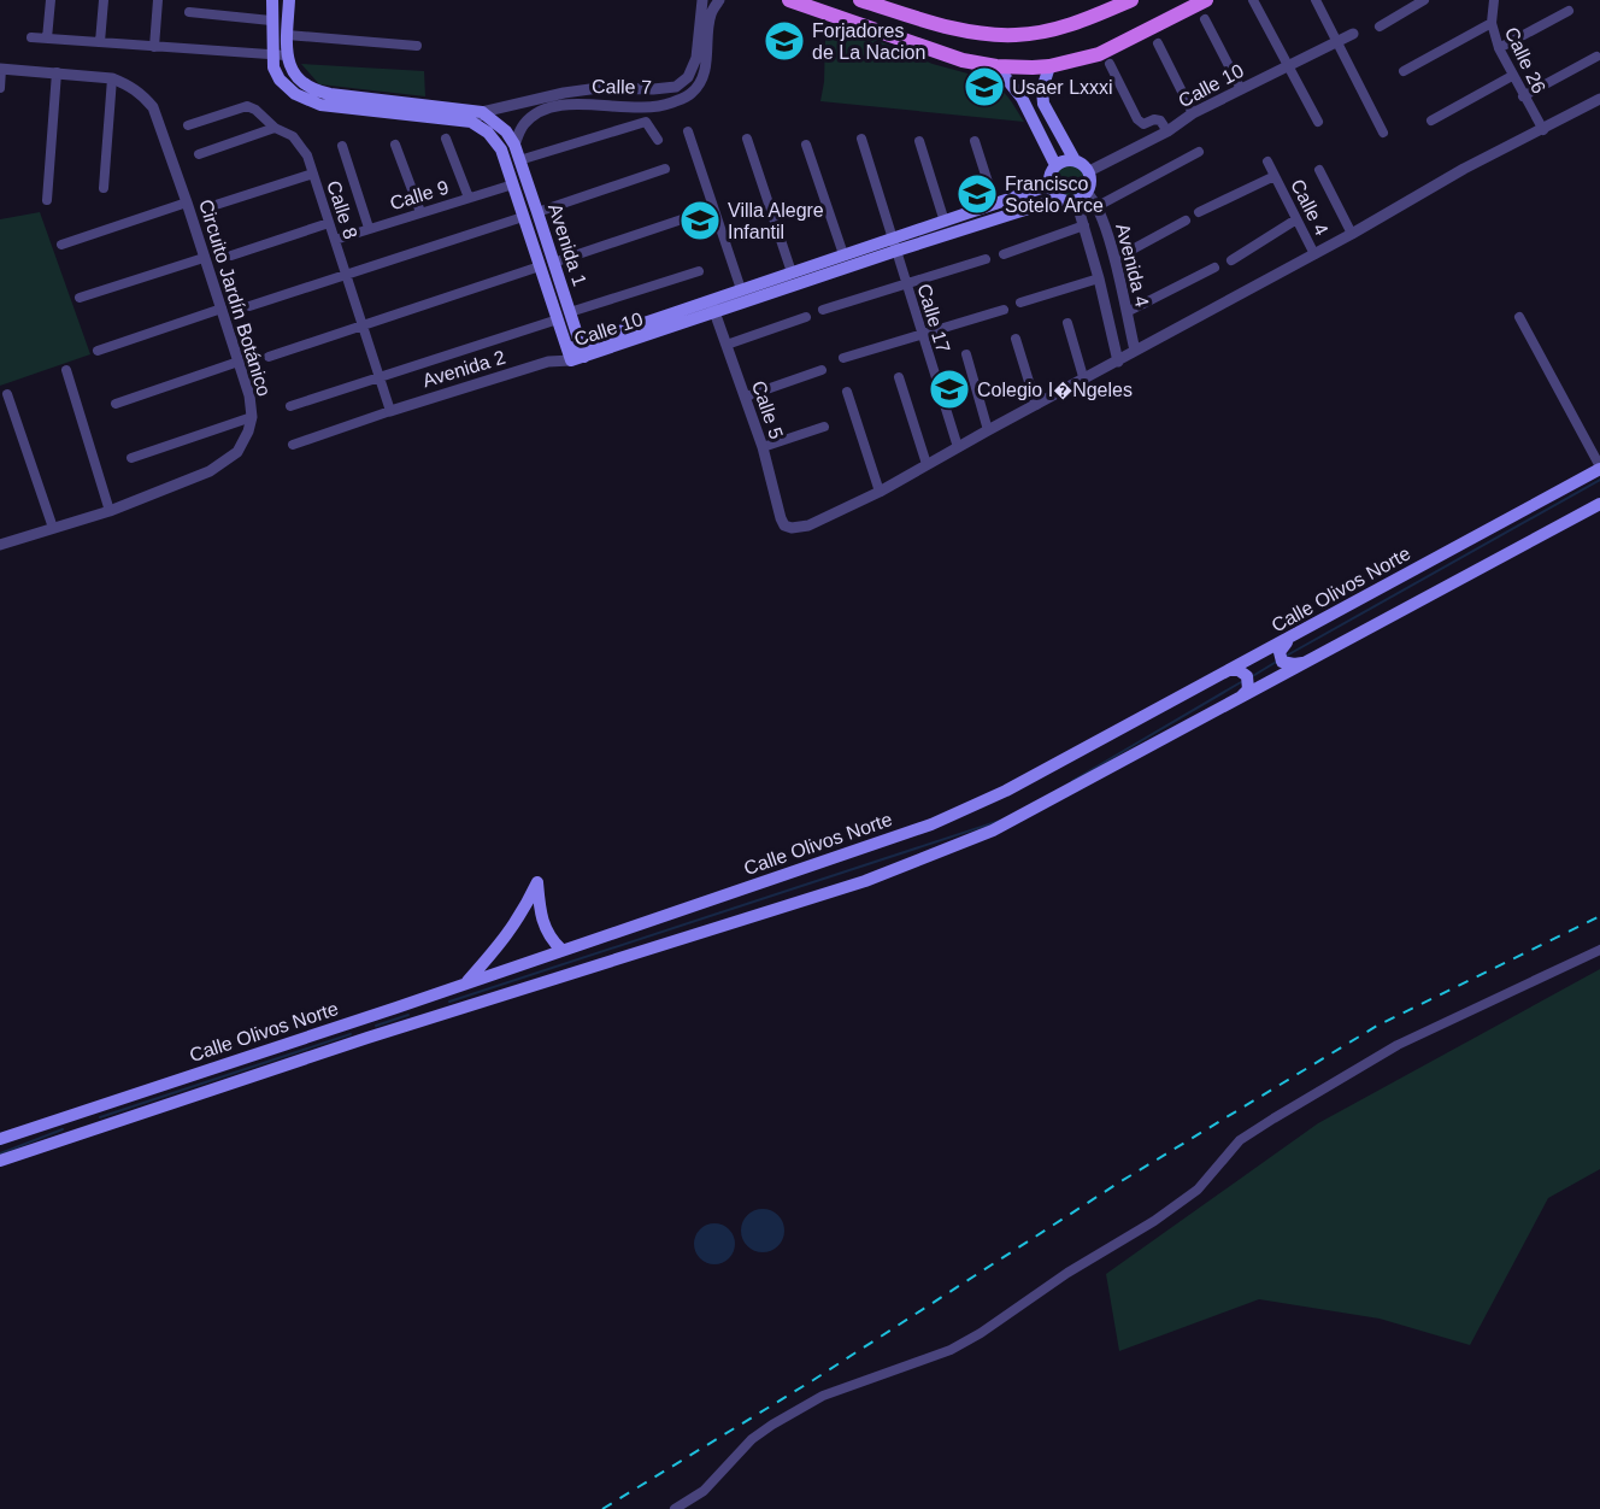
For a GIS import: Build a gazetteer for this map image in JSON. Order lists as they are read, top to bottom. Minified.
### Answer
{"streets":{"main road":["Calle 10","Calle 7","Avenida 1","Calle Olivos Norte"],"street":["Calle 26","Calle 9","Calle 4","Calle 8","Avenida 4","Circuito Jardín Botánico","Calle 17","Avenida 2","Calle 5"]},"crossings":[["Calle 10","Avenida 1"],["Calle 10","Avenida 4"],["Calle 10","Calle 17"],["Calle 10","Avenida 2"],["Calle 10","Calle 5"],["Calle 7","Avenida 1"],["Calle 9","Calle 8"],["Calle 9","Avenida 1"],["Calle 8","Avenida 2"]],"places":{"school or university":["Forjadores de La Nacion","Usaer Lxxxi","Francisco Sotelo Arce","Villa Alegre Infantil","Colegio I�Ngeles"]}}
